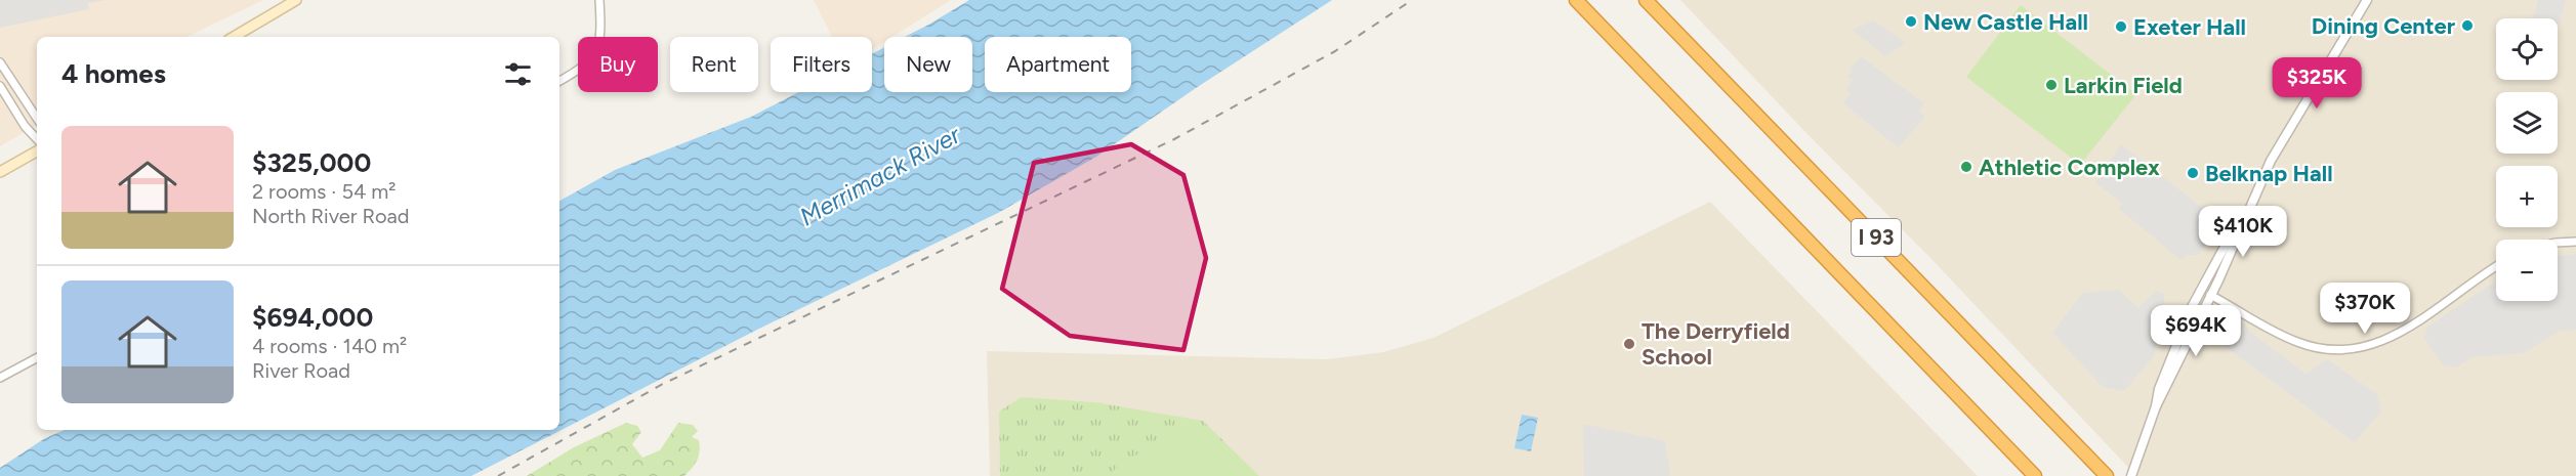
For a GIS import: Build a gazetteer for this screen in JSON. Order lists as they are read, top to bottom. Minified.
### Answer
{"streets":{"highway":["I 93"]},"water":["Merrimack River"],"places":["New Castle Hall","Dining Center","Exeter Hall","Larkin Field","Athletic Complex","Belknap Hall","The Derryfield School"],"page":{"map_buttons":["+","−"],"chip":["Buy","Rent","Filters","New","Apartment"],"heading":"4 homes","price":["$325K","$410K","$370K","$694K"],"list":[{"name":"$325,000","note":"2 rooms · 54 m² · North River Road"},{"name":"$694,000","note":"4 rooms · 140 m² · River Road"}]}}
